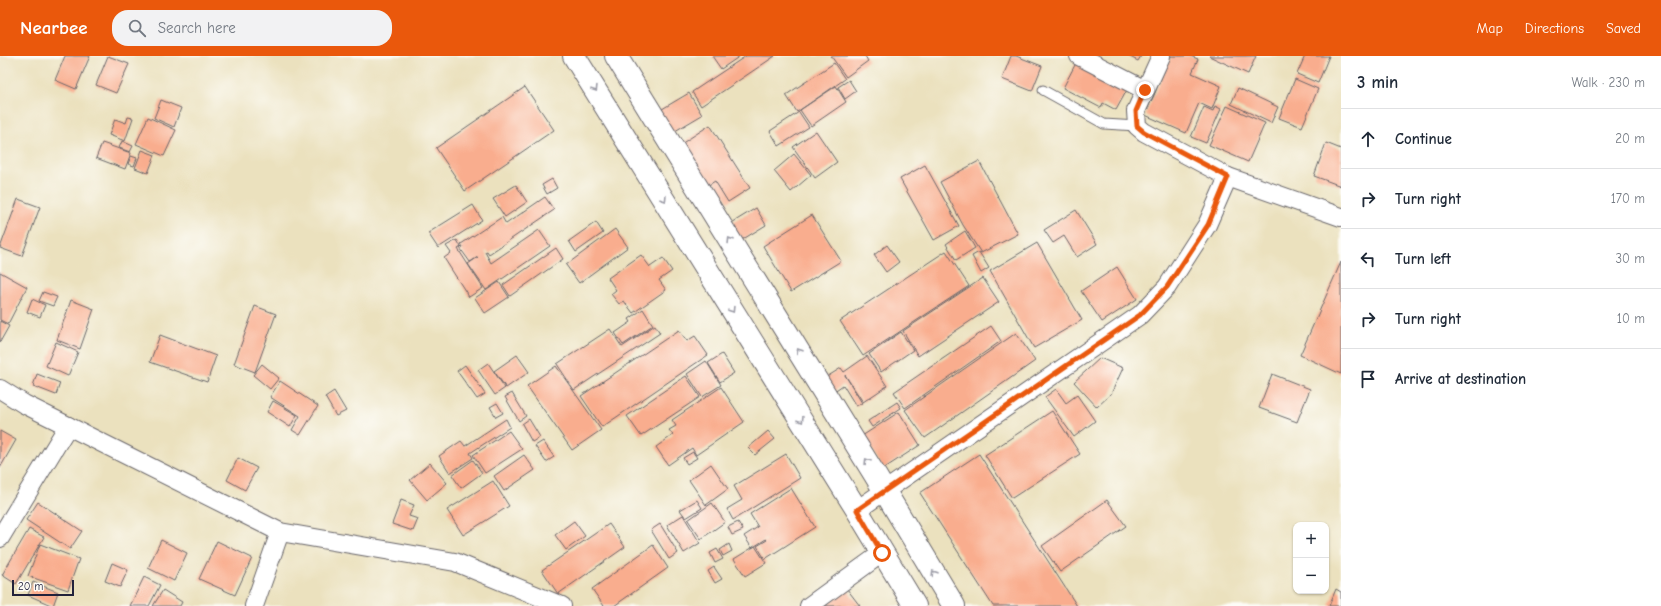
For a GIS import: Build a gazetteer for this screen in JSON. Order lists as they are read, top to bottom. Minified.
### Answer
{"scale_bar":"20 m","page":{"header":"Nearbee","search":"Search here","nav":["Map","Directions","Saved"],"heading":["3 min","Walk · 230 m"],"list":[["Continue","20 m"],["Turn right","170 m"],["Turn left","30 m"],["Turn right","10 m"],"Arrive at destination"],"map_buttons":["+","−"],"scale":"20 m"}}
